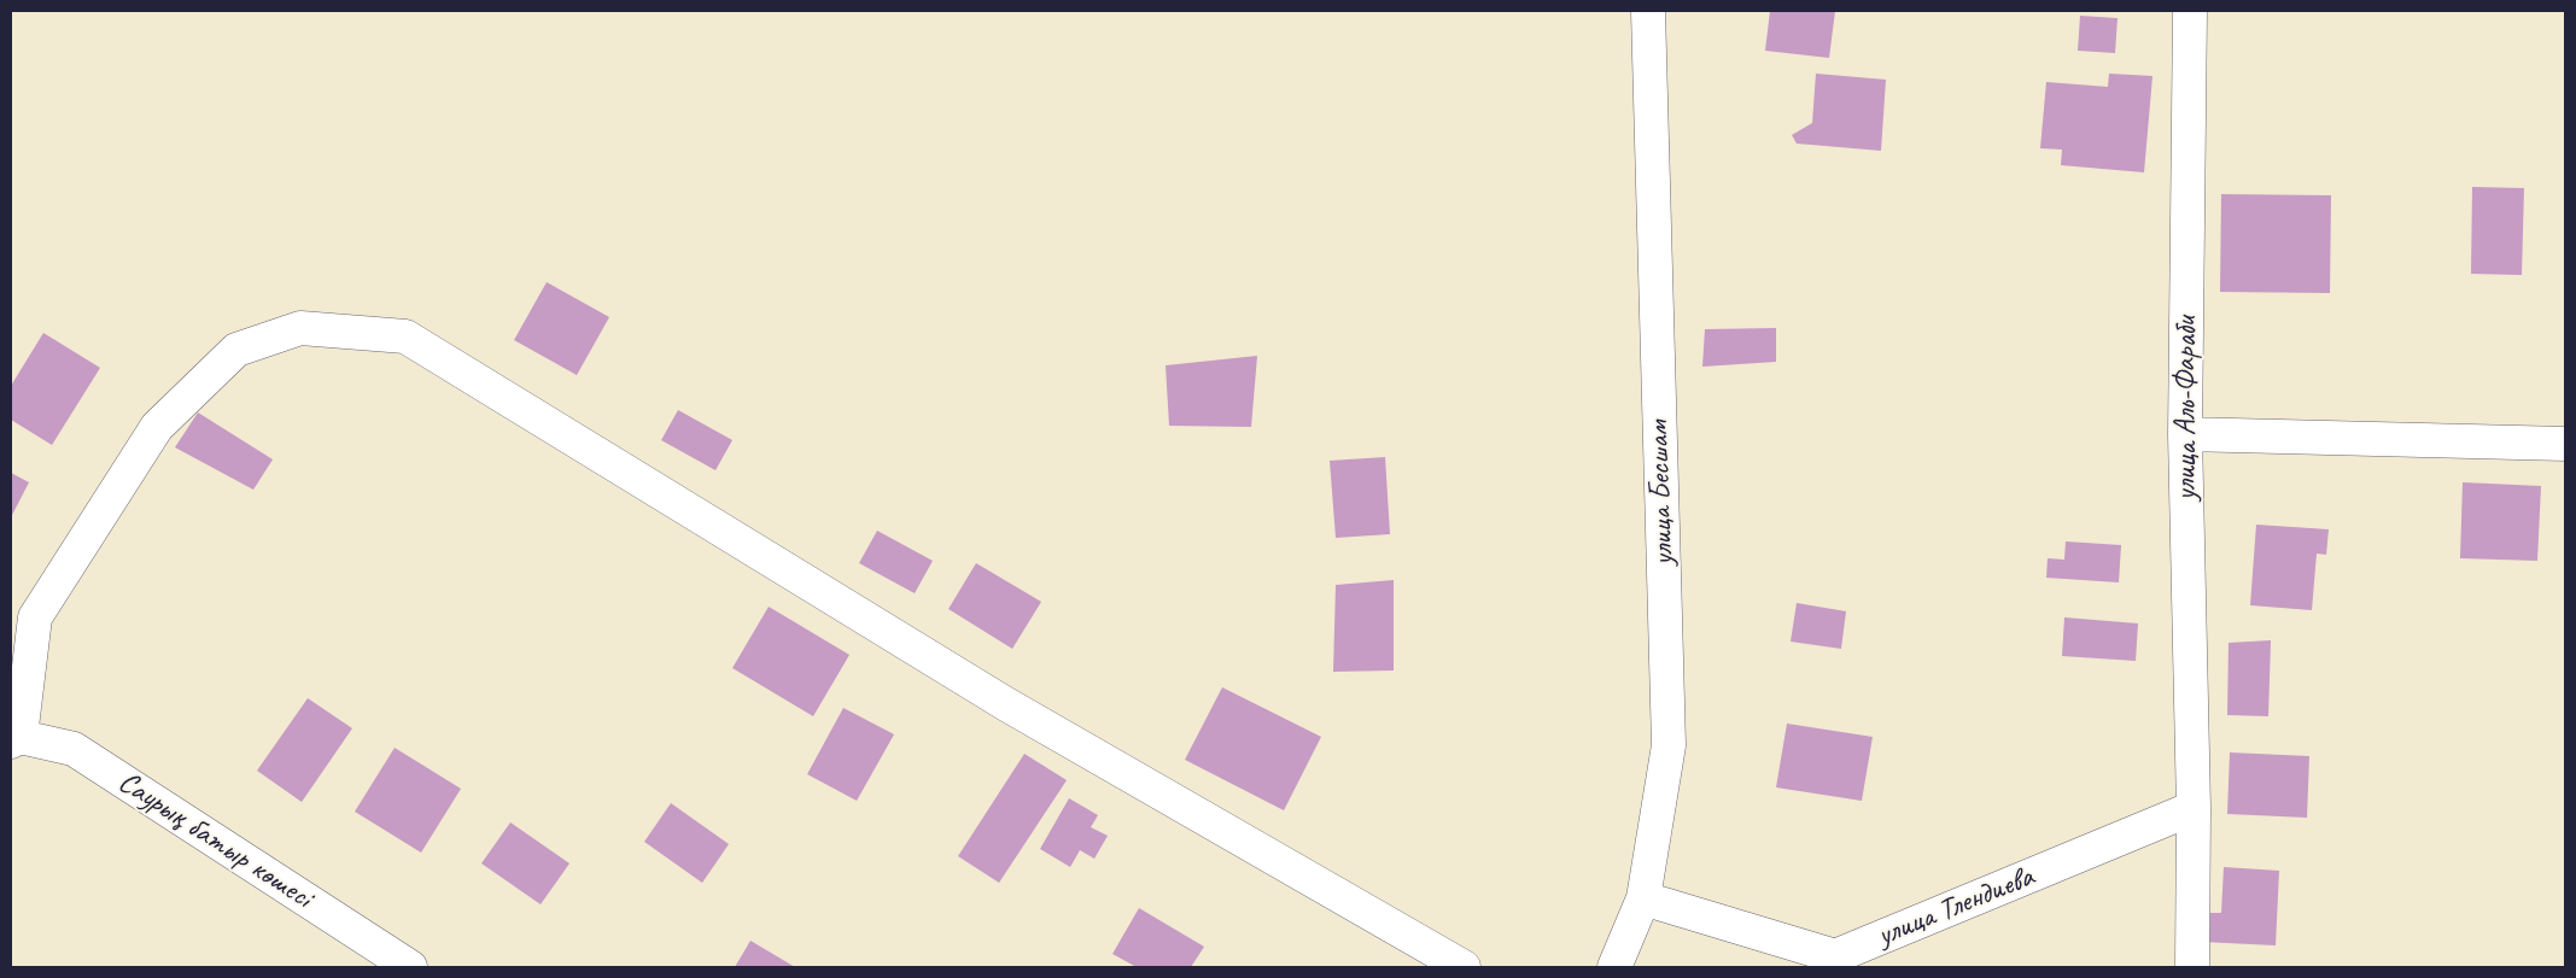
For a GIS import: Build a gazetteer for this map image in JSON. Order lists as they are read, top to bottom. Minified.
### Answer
{"streets":{"street":["улица Аль-Фараби","улица Бесшам","Саурық батыр көшесі","улица Тлендиева"]},"crossings":[["улица Аль-Фараби","улица Тлендиева"],["улица Бесшам","улица Тлендиева"]]}
